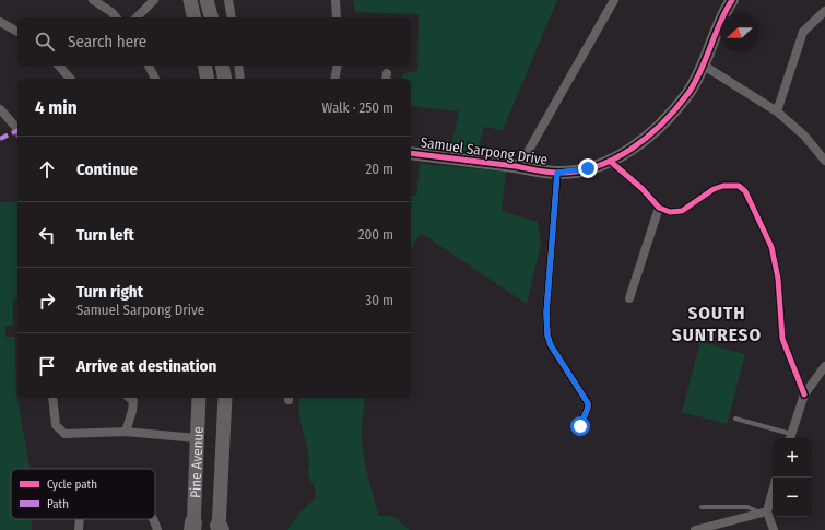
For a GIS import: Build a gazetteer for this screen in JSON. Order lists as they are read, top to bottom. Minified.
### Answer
{"streets":{"main road":["Pine Avenue"],"street":["Samuel Sarpong Drive"]},"districts":["SOUTH SUNTRESO"],"legend":["Cycle path","Path"],"north":"left","page":{"search":"Search here","heading":["4 min","Walk · 250 m"],"list":[["Continue","20 m"],["Turn left","200 m"],["Turn right","Samuel Sarpong Drive","30 m"],"Arrive at destination"],"map_buttons":["+","−"]}}
